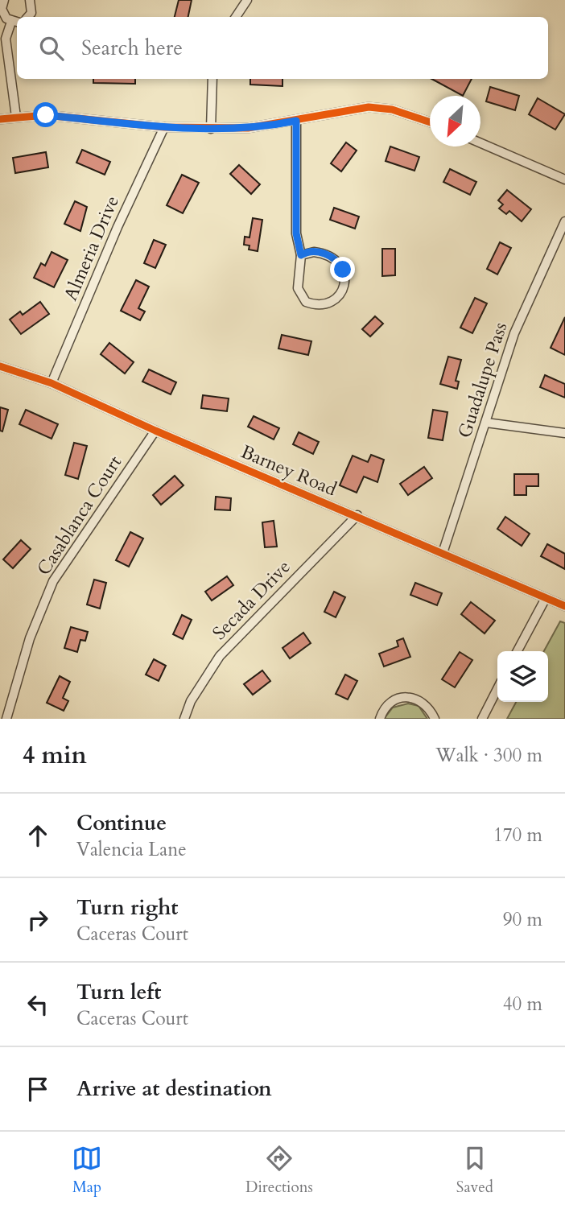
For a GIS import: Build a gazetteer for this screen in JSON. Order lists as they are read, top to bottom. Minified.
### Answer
{"streets":{"street":["Almeria Drive","Guadalupe Pass","Barney Road","Casablanca Court","Secada Drive"]},"crossings":[["Almeria Drive","Barney Road"],["Guadalupe Pass","Barney Road"],["Barney Road","Casablanca Court"],["Barney Road","Secada Drive"]],"north":"bottom left","page":{"search":"Search here","heading":["4 min","Walk · 300 m"],"list":[["Continue","Valencia Lane","170 m"],["Turn right","Caceras Court","90 m"],["Turn left","Caceras Court","40 m"],"Arrive at destination"],"nav":["Map","Directions","Saved"]}}
